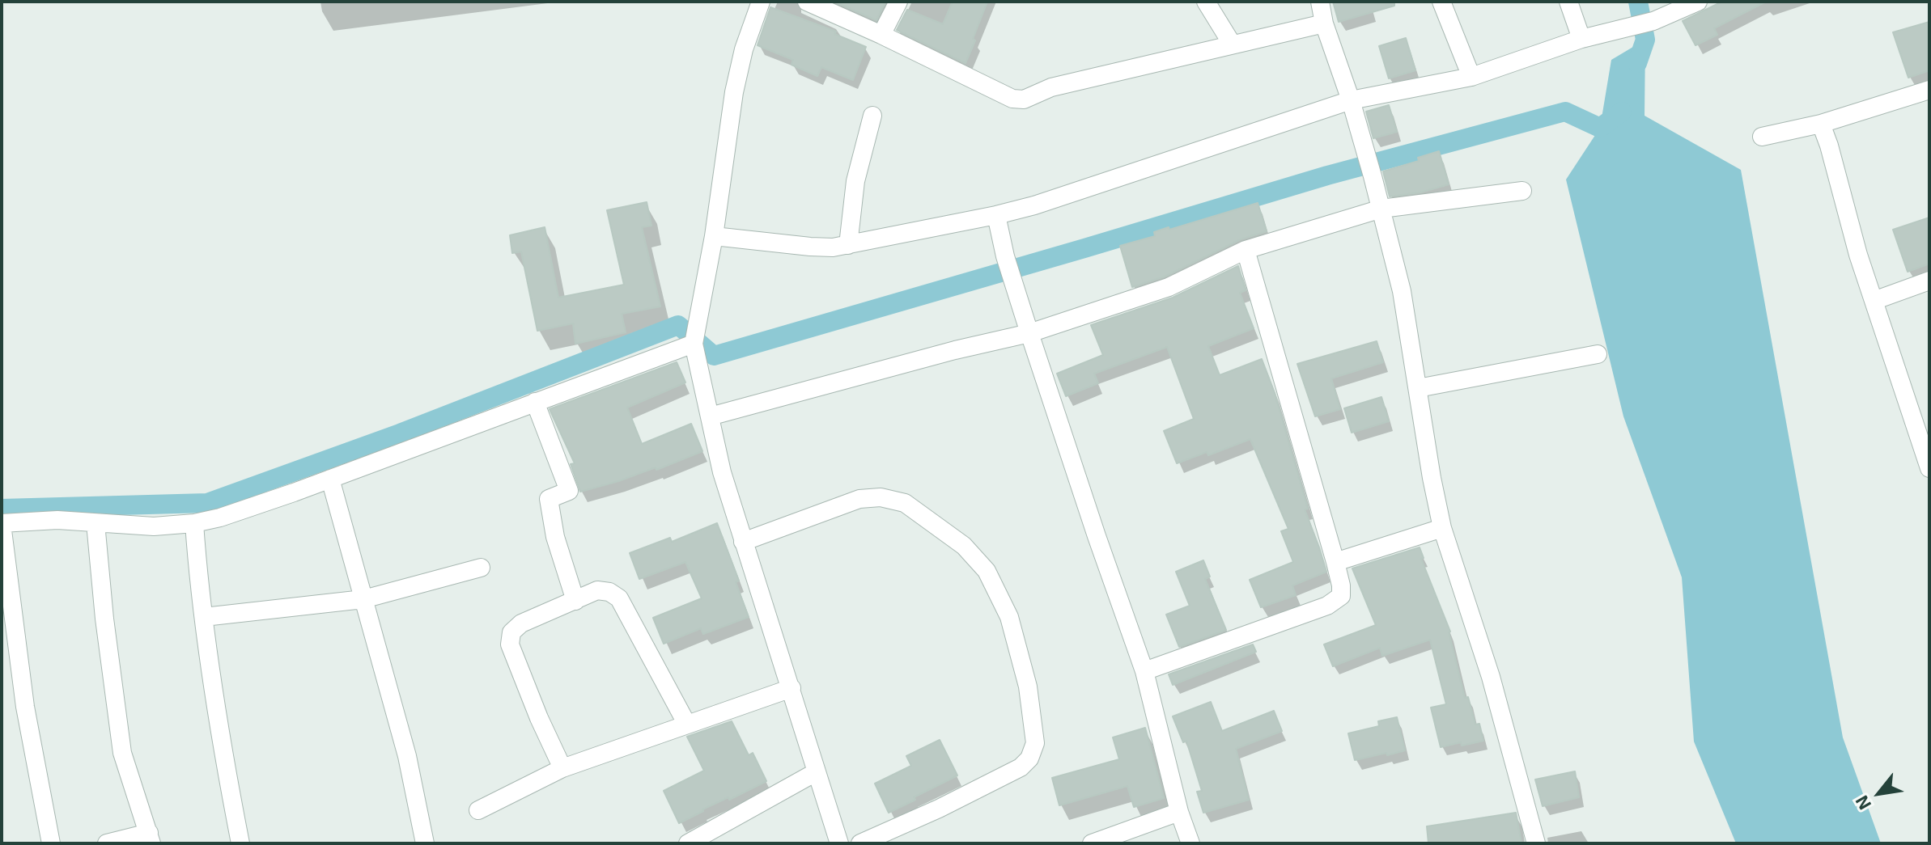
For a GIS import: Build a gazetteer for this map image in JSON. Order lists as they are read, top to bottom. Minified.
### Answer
{"north":"bottom left"}
